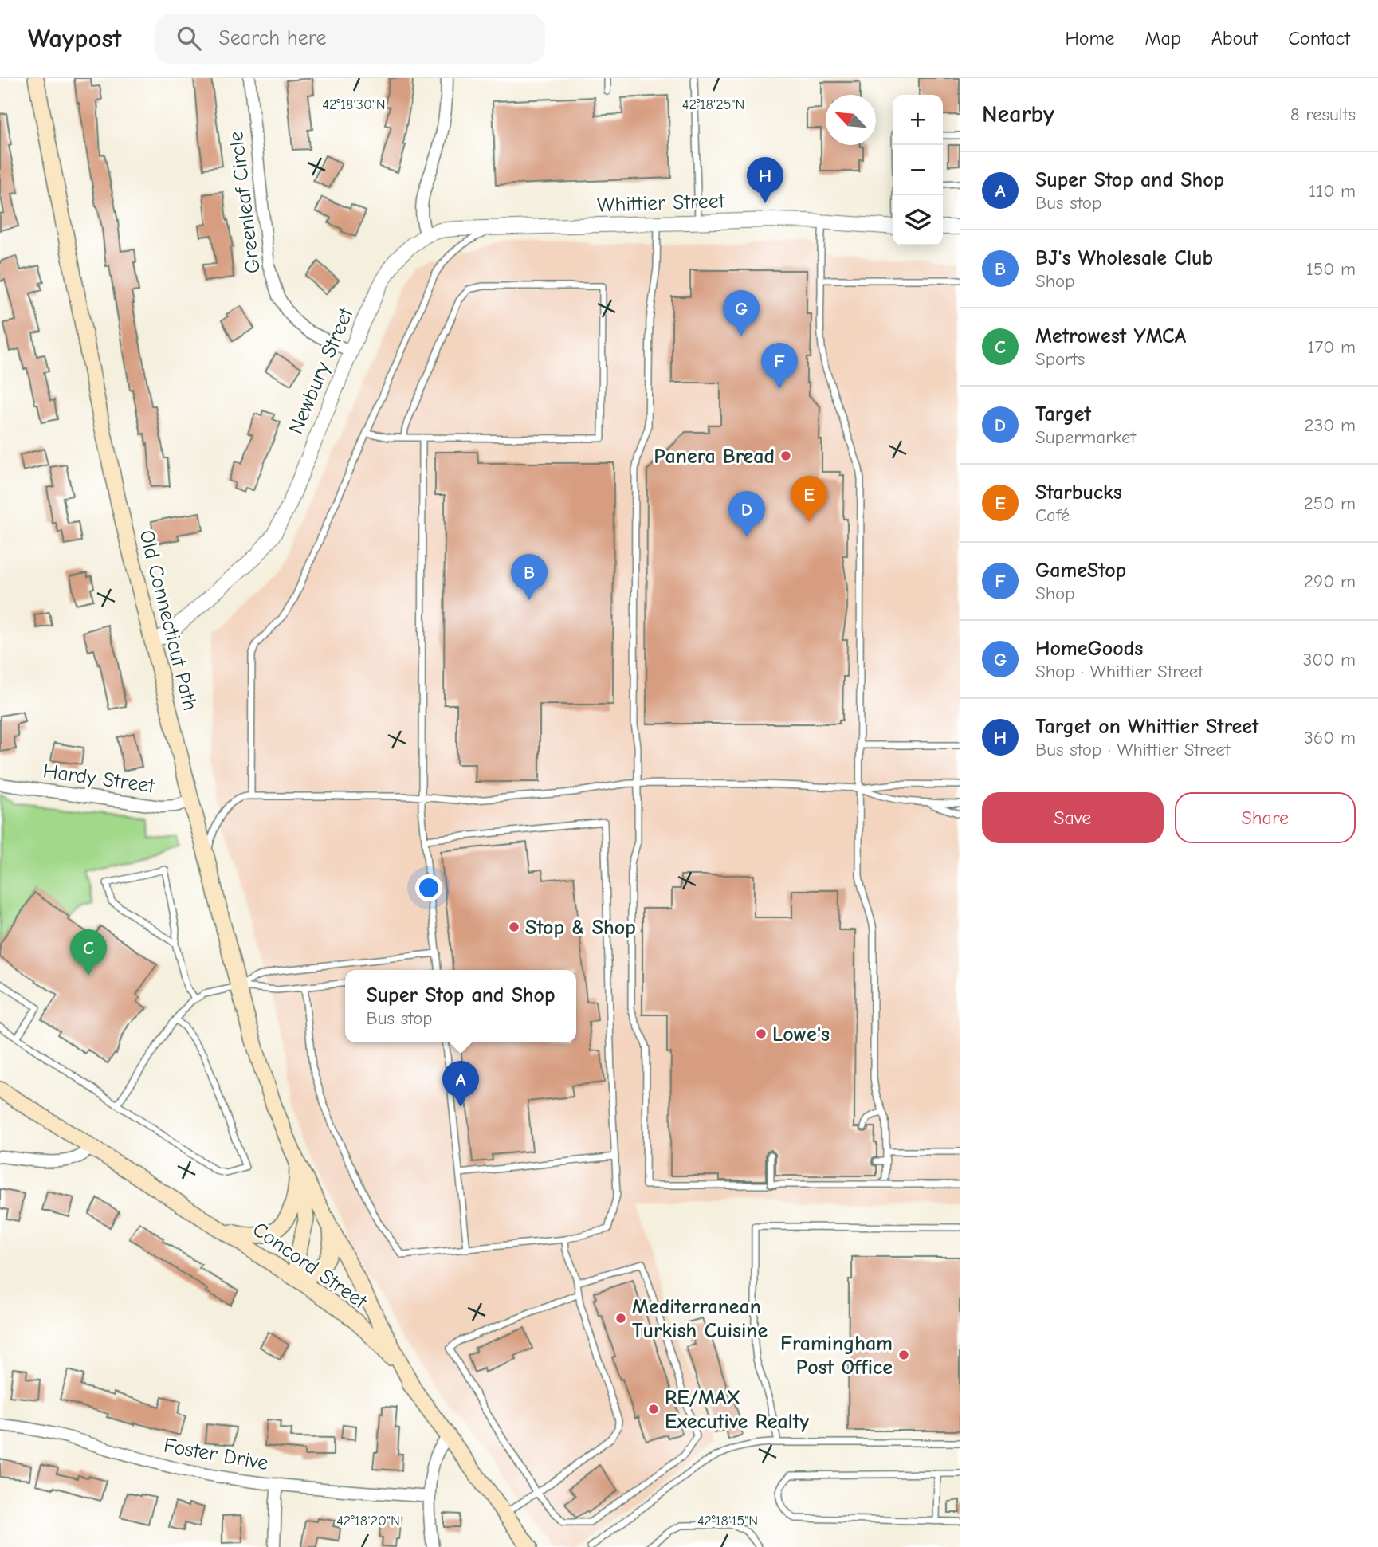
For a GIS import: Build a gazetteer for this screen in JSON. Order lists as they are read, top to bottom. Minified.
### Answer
{"streets":{"main road":["Old Connecticut Path","Concord Street"],"street":["Greenleaf Circle","Whittier Street","Newbury Street","Hardy Street","Foster Drive"]},"crossings":[["Greenleaf Circle","Newbury Street"],["Whittier Street","Newbury Street"],["Newbury Street","Old Connecticut Path"],["Old Connecticut Path","Hardy Street"],["Old Connecticut Path","Concord Street"]],"places":["Panera Bread","Stop & Shop","Lowe's","Mediterranean Turkish Cuisine","Framingham Post Office","RE/MAX Executive Realty"],"north":"top left","page":{"header":"Waypost","search":"Search here","nav":["Home","Map","About","Contact"],"heading":["Nearby","8 results"],"map_buttons":["+","−"],"list":[{"mark":"A","name":"Super Stop and Shop","note":"Bus stop","value":"110 m"},{"mark":"B","name":"BJ's Wholesale Club","note":"Shop","value":"150 m"},{"mark":"C","name":"Metrowest YMCA","note":"Sports","value":"170 m"},{"mark":"D","name":"Target","note":"Supermarket","value":"230 m"},{"mark":"E","name":"Starbucks","note":"Café","value":"250 m"},{"mark":"F","name":"GameStop","note":"Shop","value":"290 m"},{"mark":"G","name":"HomeGoods","note":"Shop · Whittier Street","value":"300 m"},{"mark":"H","name":"Target on Whittier Street","note":"Bus stop · Whittier Street","value":"360 m"}],"pins":["H","G","F","E","D","B","C","A"],"buttons":["Save","Share"],"popup":["Super Stop and Shop","Bus stop"]},"coordinates":["42°18'25\"N","42°18'30\"N","42°18'20\"N","42°18'15\"N"]}
